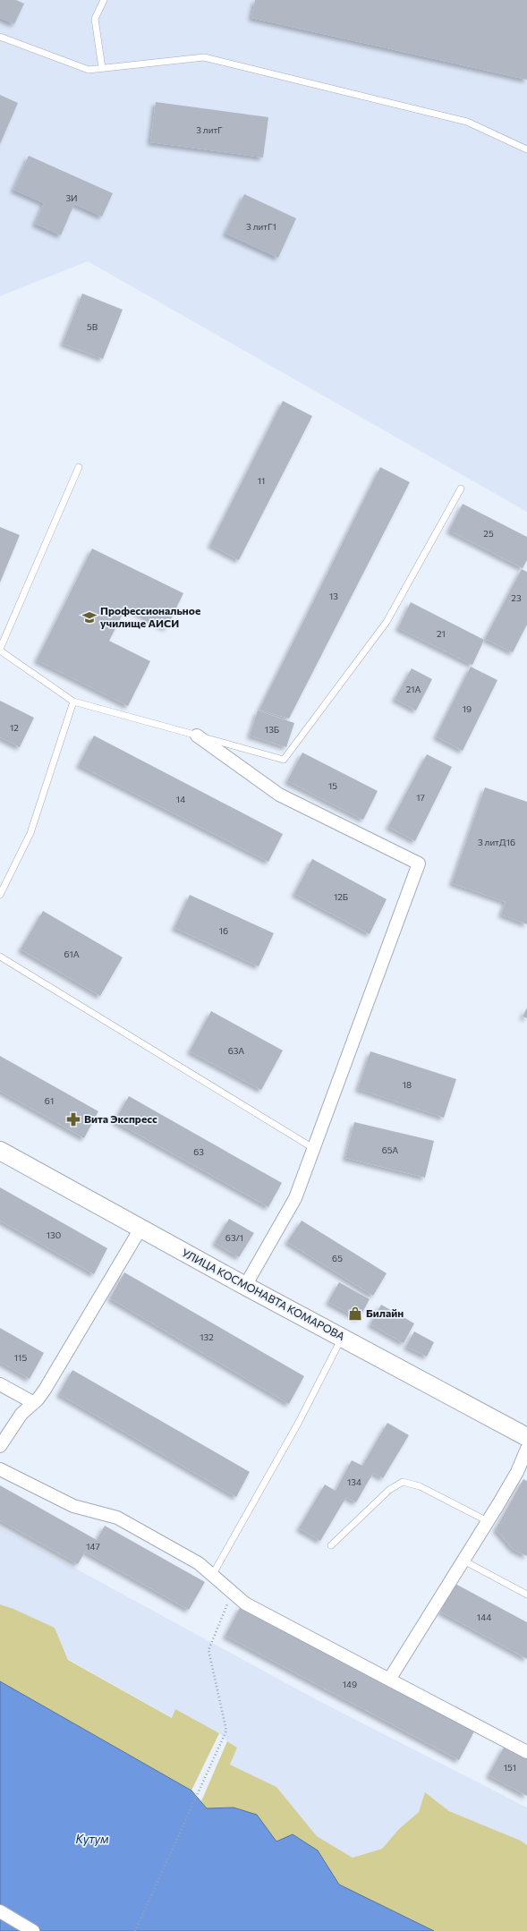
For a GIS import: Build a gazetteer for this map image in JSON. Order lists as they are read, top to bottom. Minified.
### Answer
{"streets":{"main road":["УЛИЦА КОСМОНАВТА КОМАРОВА"]},"water":["Кутум"],"places":{"school or university":["Профессиональное училище АИСИ"],"pharmacy":["Вита Экспресс"],"shop":["Билайн"]},"house_numbers":["3 литГ","3И","3 литГ1","5В","11","25","13","23","21","21А","19","12","13Б","15","17","14","3 литД16","12Б","16","61А","63А","18","61","65А","63","130","63/1","65","132","115","134","147","144","149","151"]}
